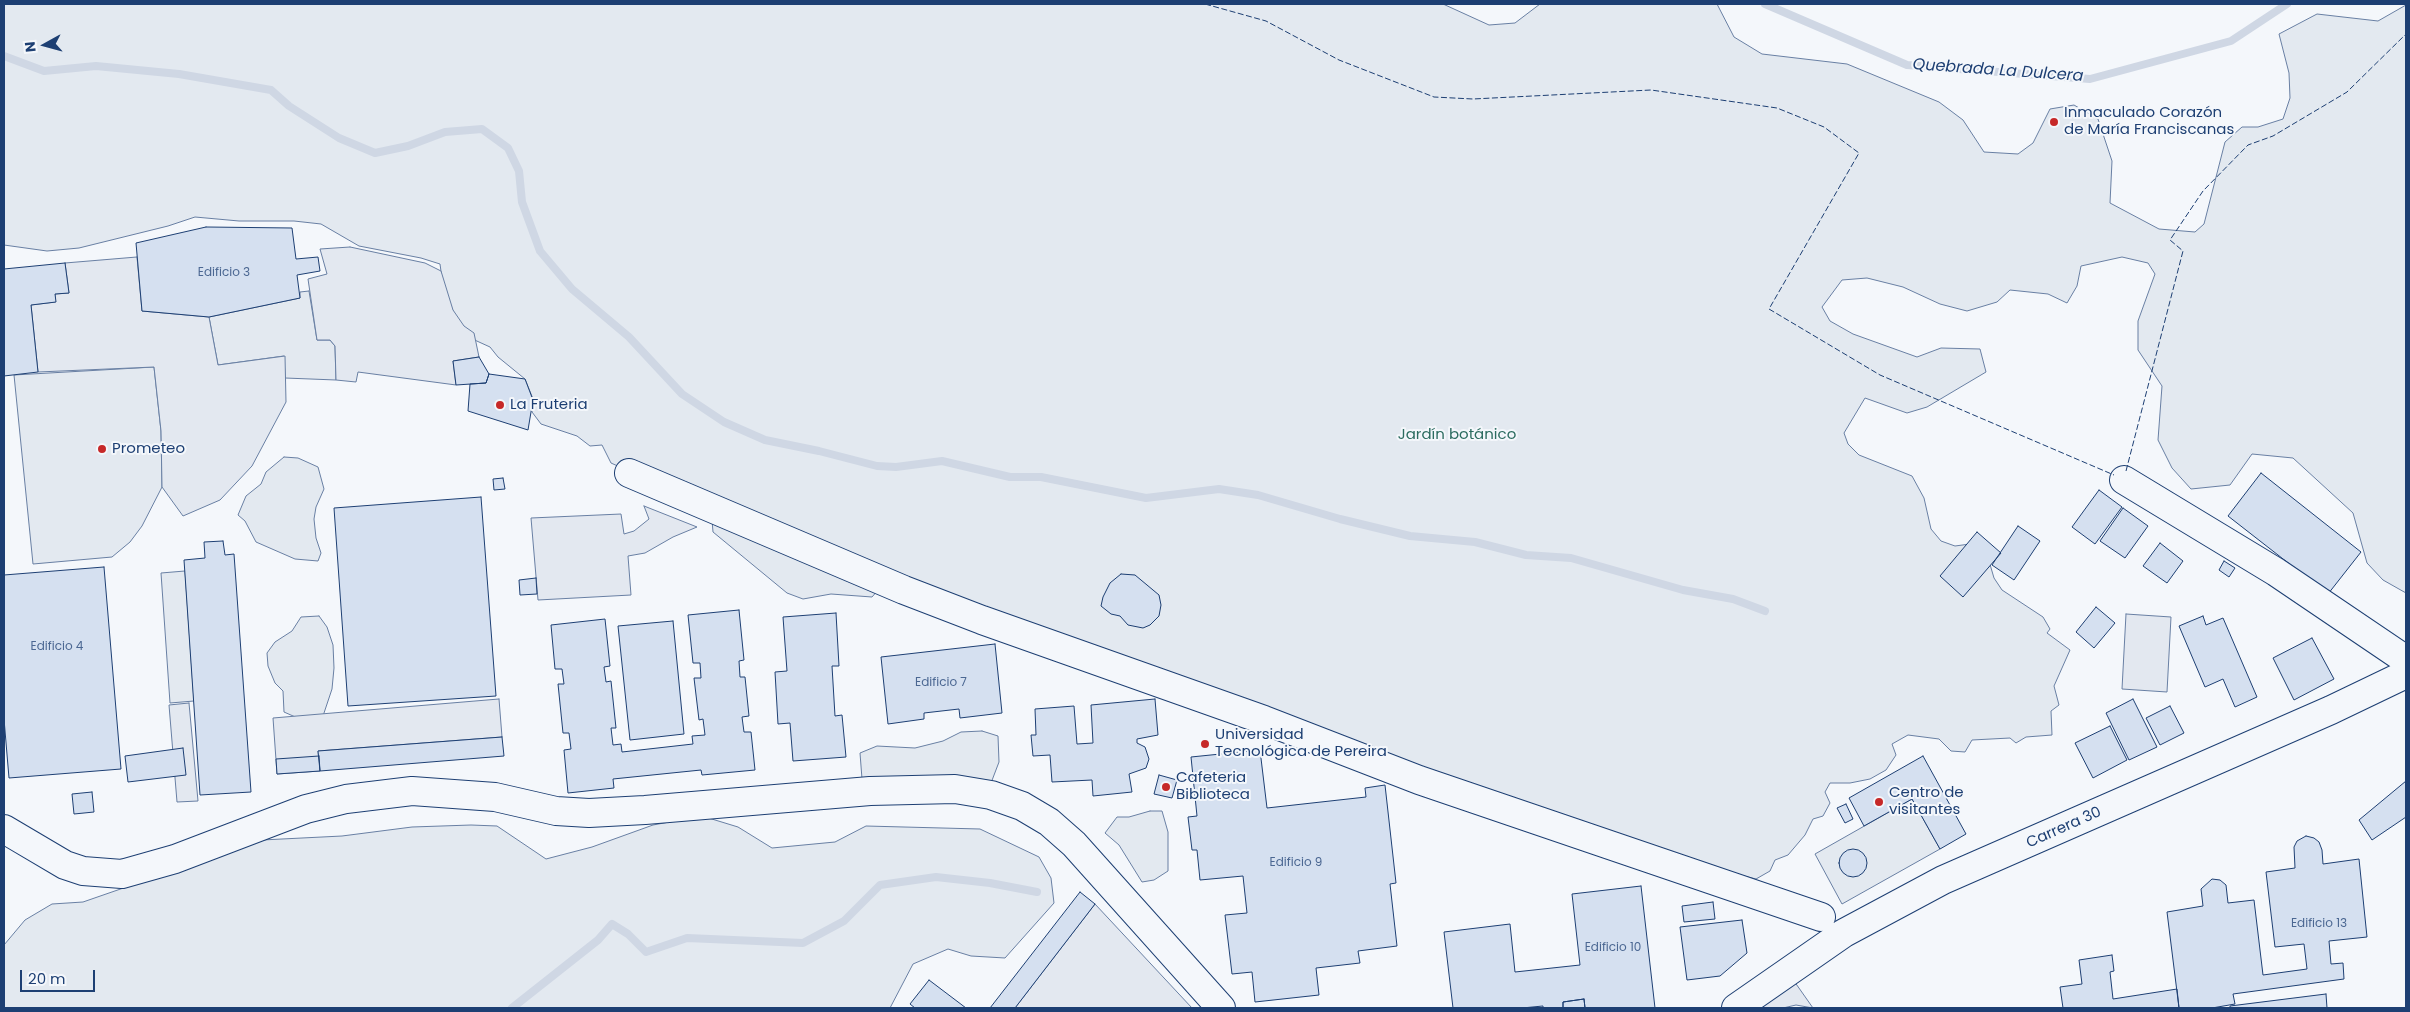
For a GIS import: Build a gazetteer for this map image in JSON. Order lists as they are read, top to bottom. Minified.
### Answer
{"streets":{"street":["Carrera 30"]},"water":["Quebrada La Dulcera"],"parks":["Jardín botánico"],"places":["Inmaculado Corazón de María Franciscanas","La Fruteria","Prometeo","Universidad Tecnológica de Pereira","Cafeteria Biblioteca","Centro de visitantes"],"house_numbers":["Edificio 3","Edificio 4","Edificio 7","Edificio 9","Edificio 13","Edificio 10"],"scale_bar":"20 m","north":"left"}
